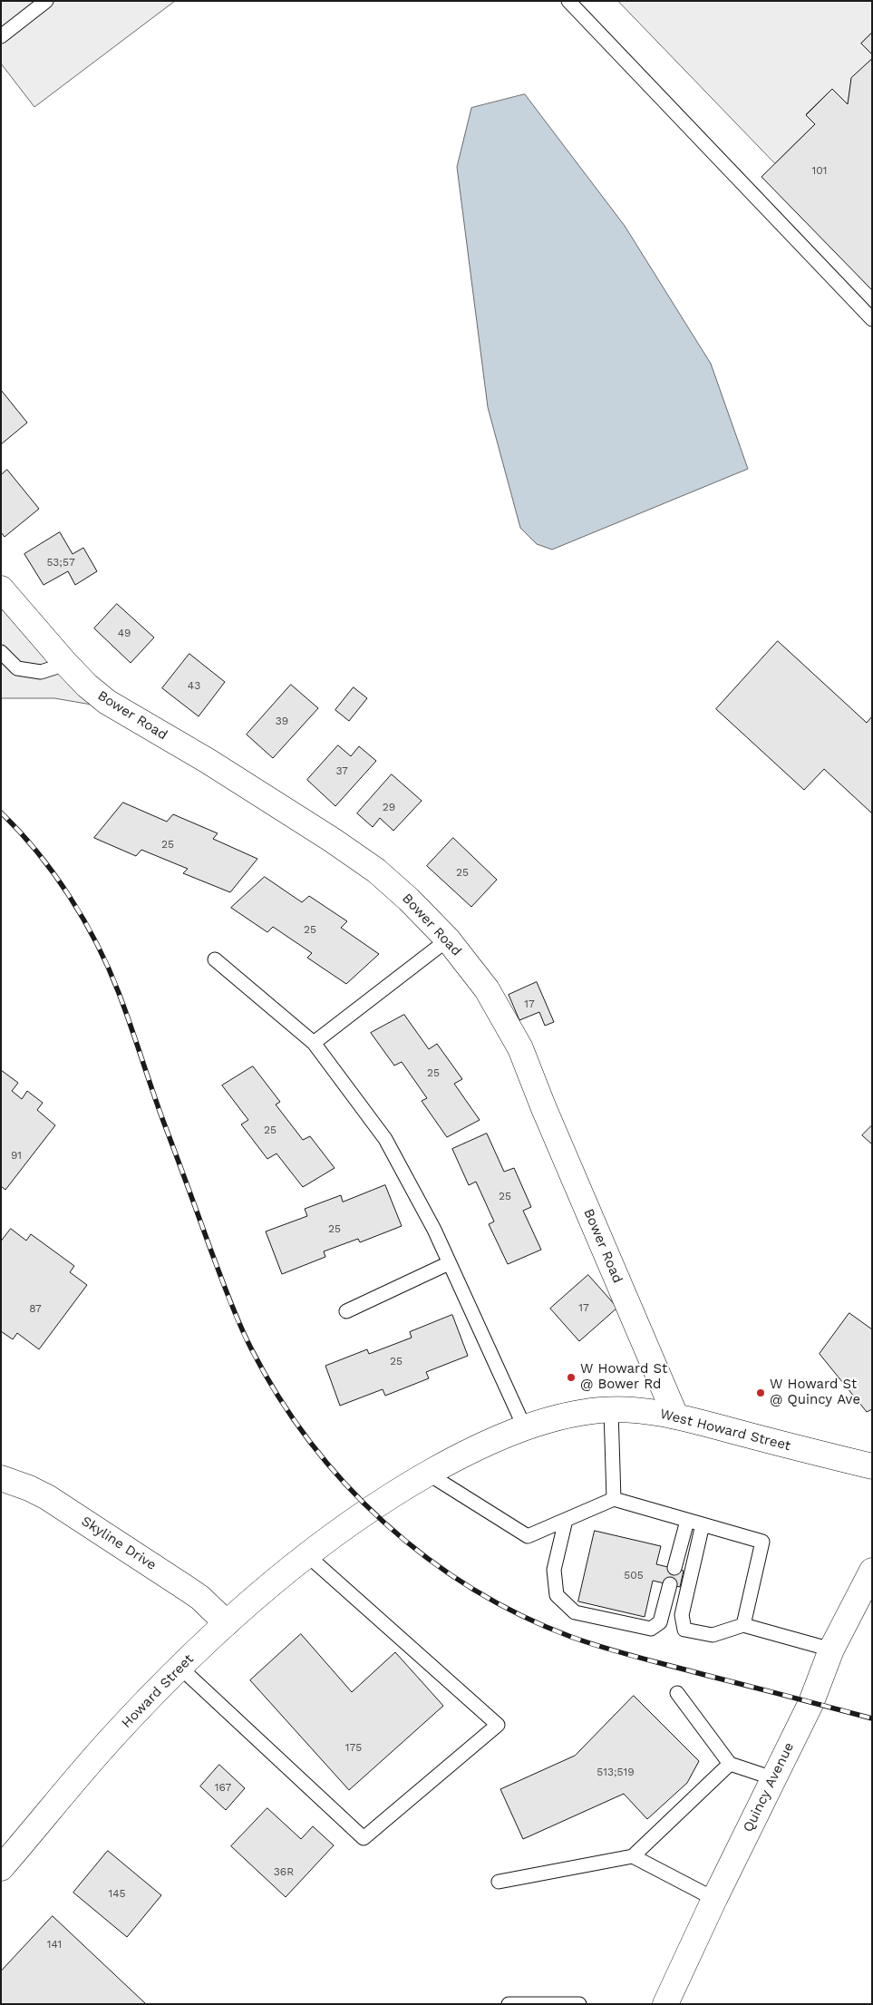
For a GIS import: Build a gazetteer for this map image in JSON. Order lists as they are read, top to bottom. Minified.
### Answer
{"streets":{"street":["Bower Road","West Howard Street","Skyline Drive","Howard Street","Quincy Avenue"]},"crossings":[["Bower Road","West Howard Street"],["West Howard Street","Howard Street"],["Skyline Drive","Howard Street"]],"places":["W Howard St @ Bower Rd","W Howard St @ Quincy Ave"],"house_numbers":["101","53;57","49","43","39","37","29","25","25","25","17","25","25","91","25","25","17","87","25","505","175","513;519","167","36R","145","141"]}
